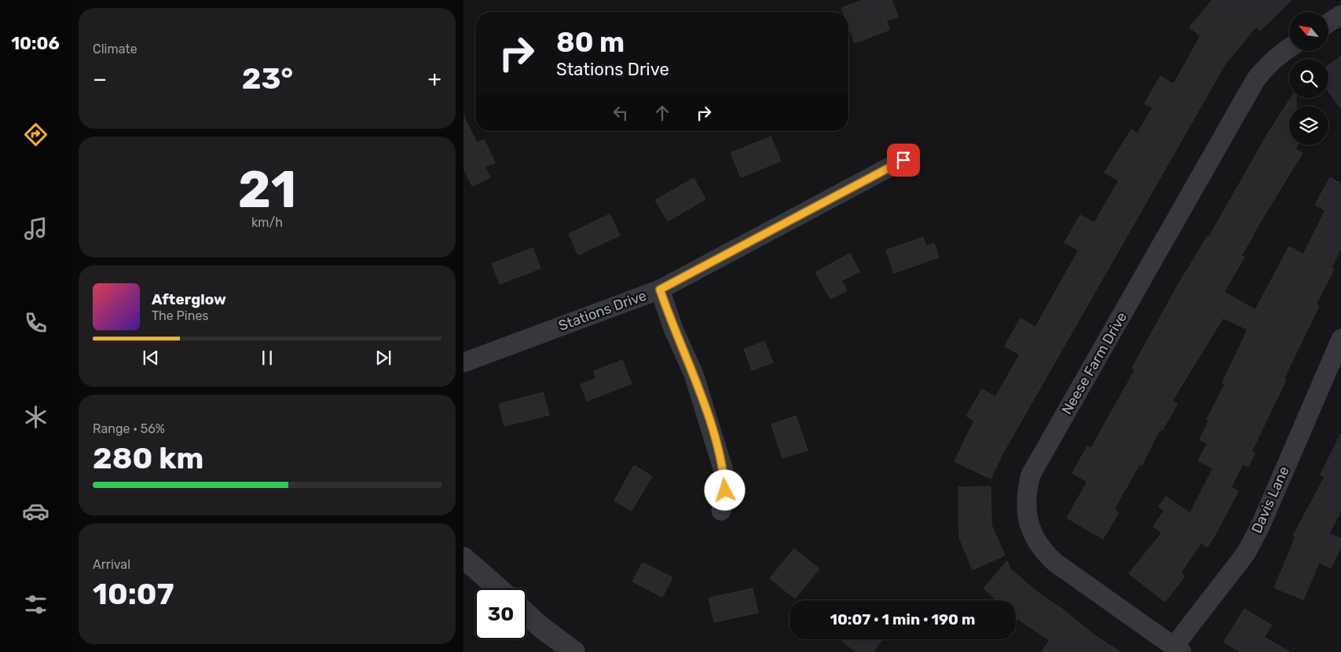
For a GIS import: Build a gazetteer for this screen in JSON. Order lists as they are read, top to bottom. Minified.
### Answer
{"streets":{"street":["Stations Drive","Neese Farm Drive","Davis Lane"]},"crossings":[["Neese Farm Drive","Davis Lane"]],"north":"top left","page":{"tabs":"10:06","tile":["Climate",["21","km/h"],["Range · 56%","280 km"],["Arrival","10:07"]],"turn":["80 m","Stations Drive"],"heat":["−","23°","+"],"song":["Afterglow","The Pines"],"limit":"30","trip":"10:07 · 1 min · 190 m"}}
